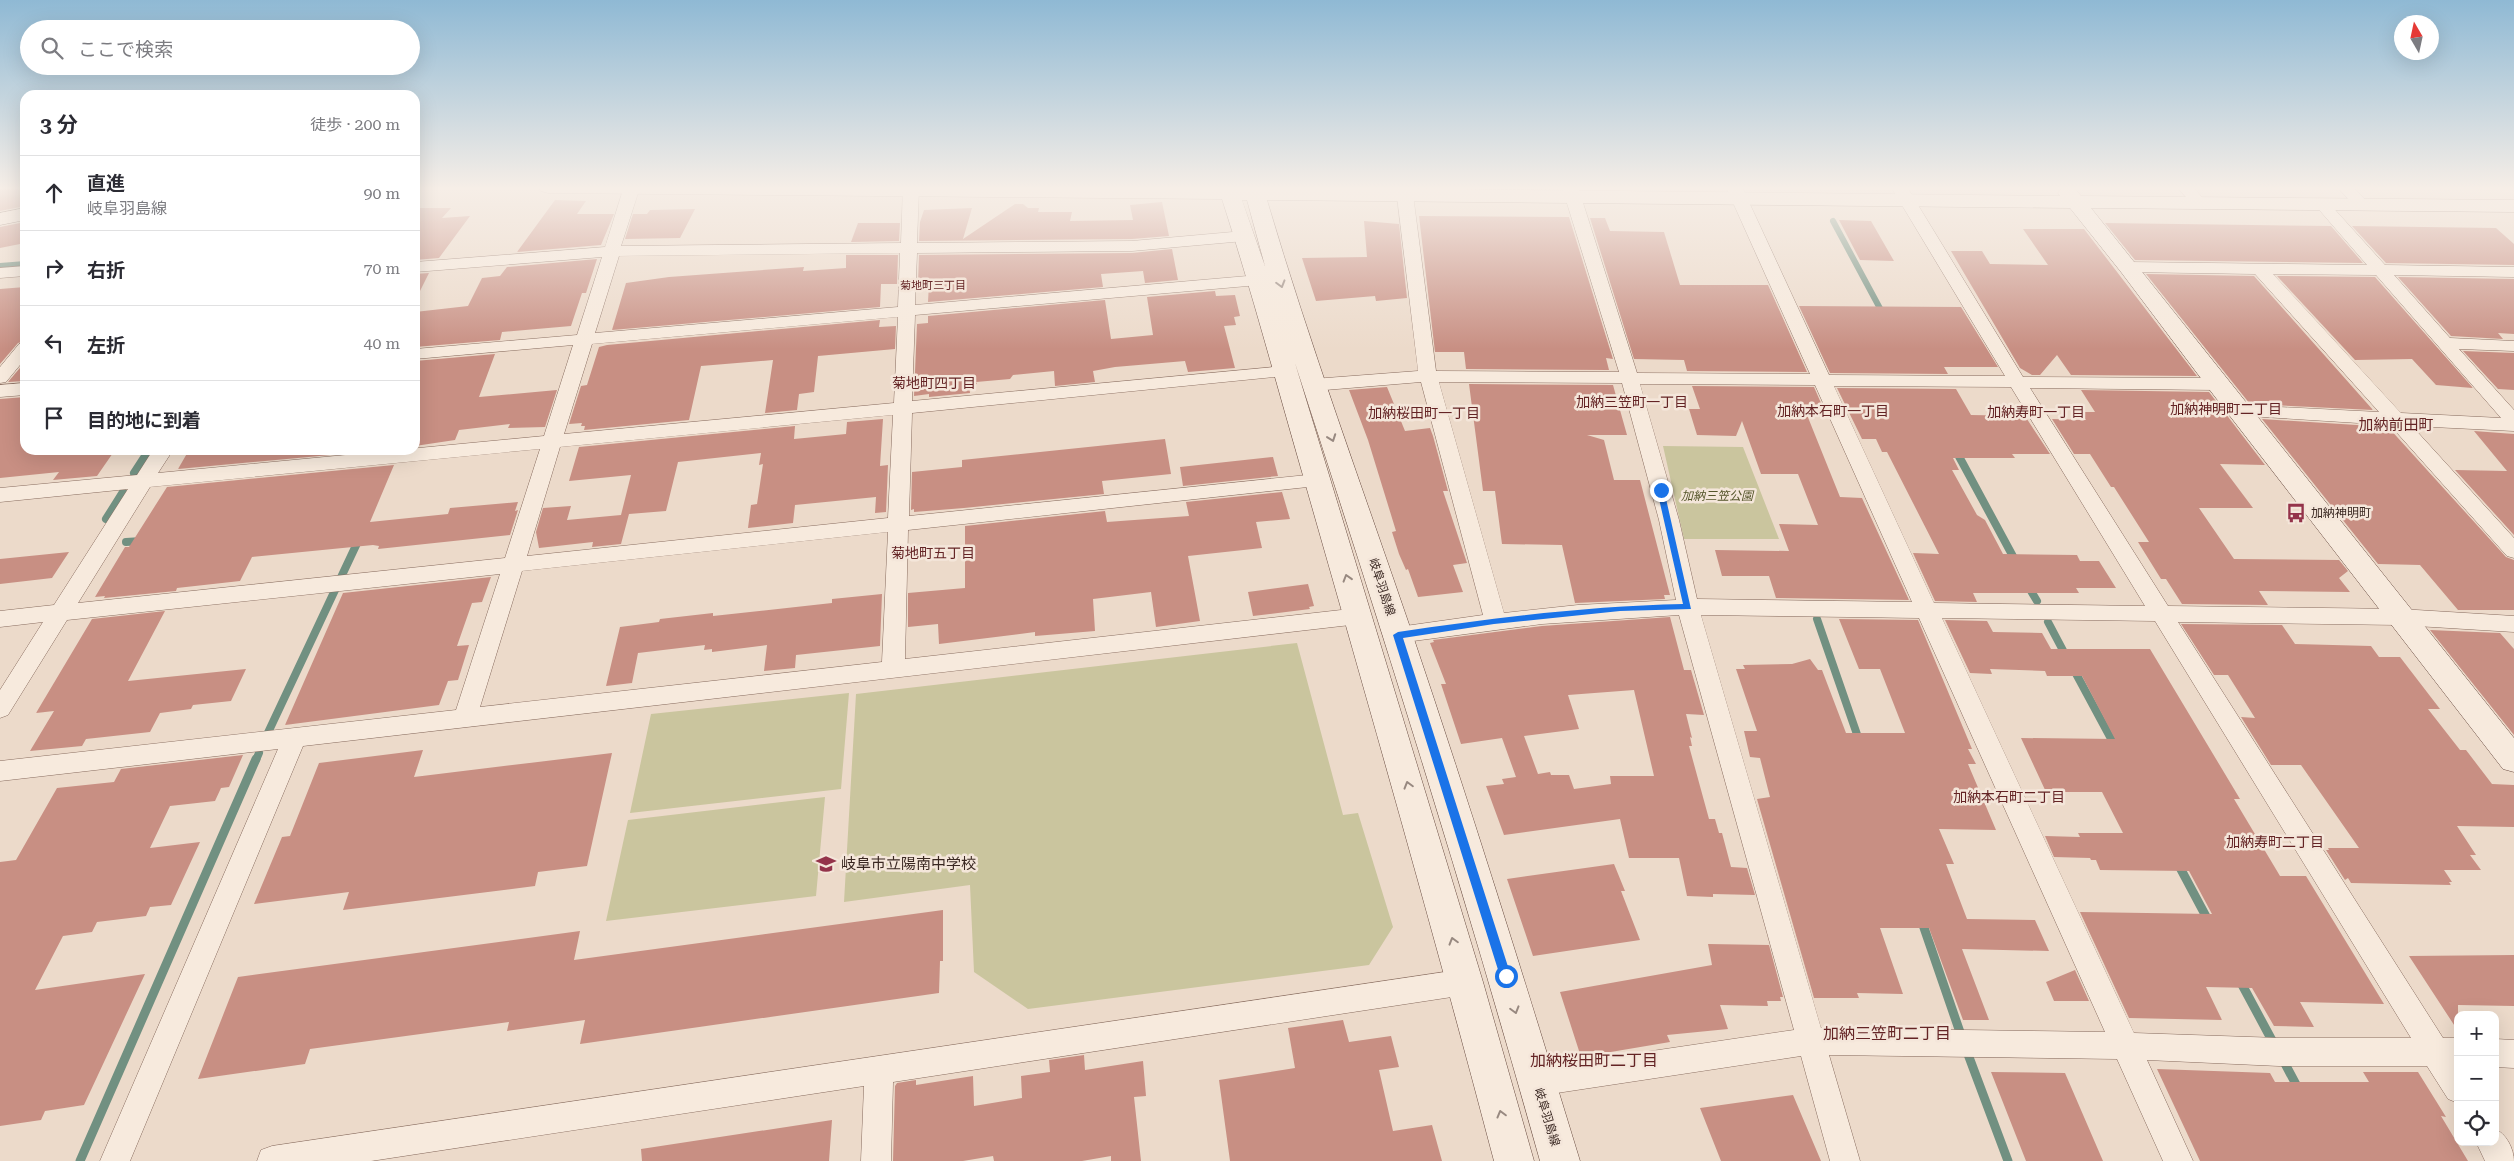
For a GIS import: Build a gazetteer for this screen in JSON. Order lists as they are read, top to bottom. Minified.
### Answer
{"streets":{"street":["岐阜羽島線"]},"districts":["菊地町三丁目","菊地町四丁目","加納三笠町一丁目","加納神明町二丁目","加納本石町一丁目","加納寿町一丁目","加納桜田町一丁目","加納前田町","菊地町五丁目","加納本石町二丁目","加納寿町二丁目","加納三笠町二丁目","加納桜田町二丁目"],"parks":["加納三笠公園"],"places":{"bus stop":["加納神明町"],"school or university":["岐阜市立陽南中学校"]},"north":"top","page":{"search":"ここで検索","heading":["3 分","徒歩 · 200 m"],"list":[["直進","岐阜羽島線","90 m"],["右折","70 m"],["左折","40 m"],"目的地に到着"],"map_buttons":["+","−"]}}
